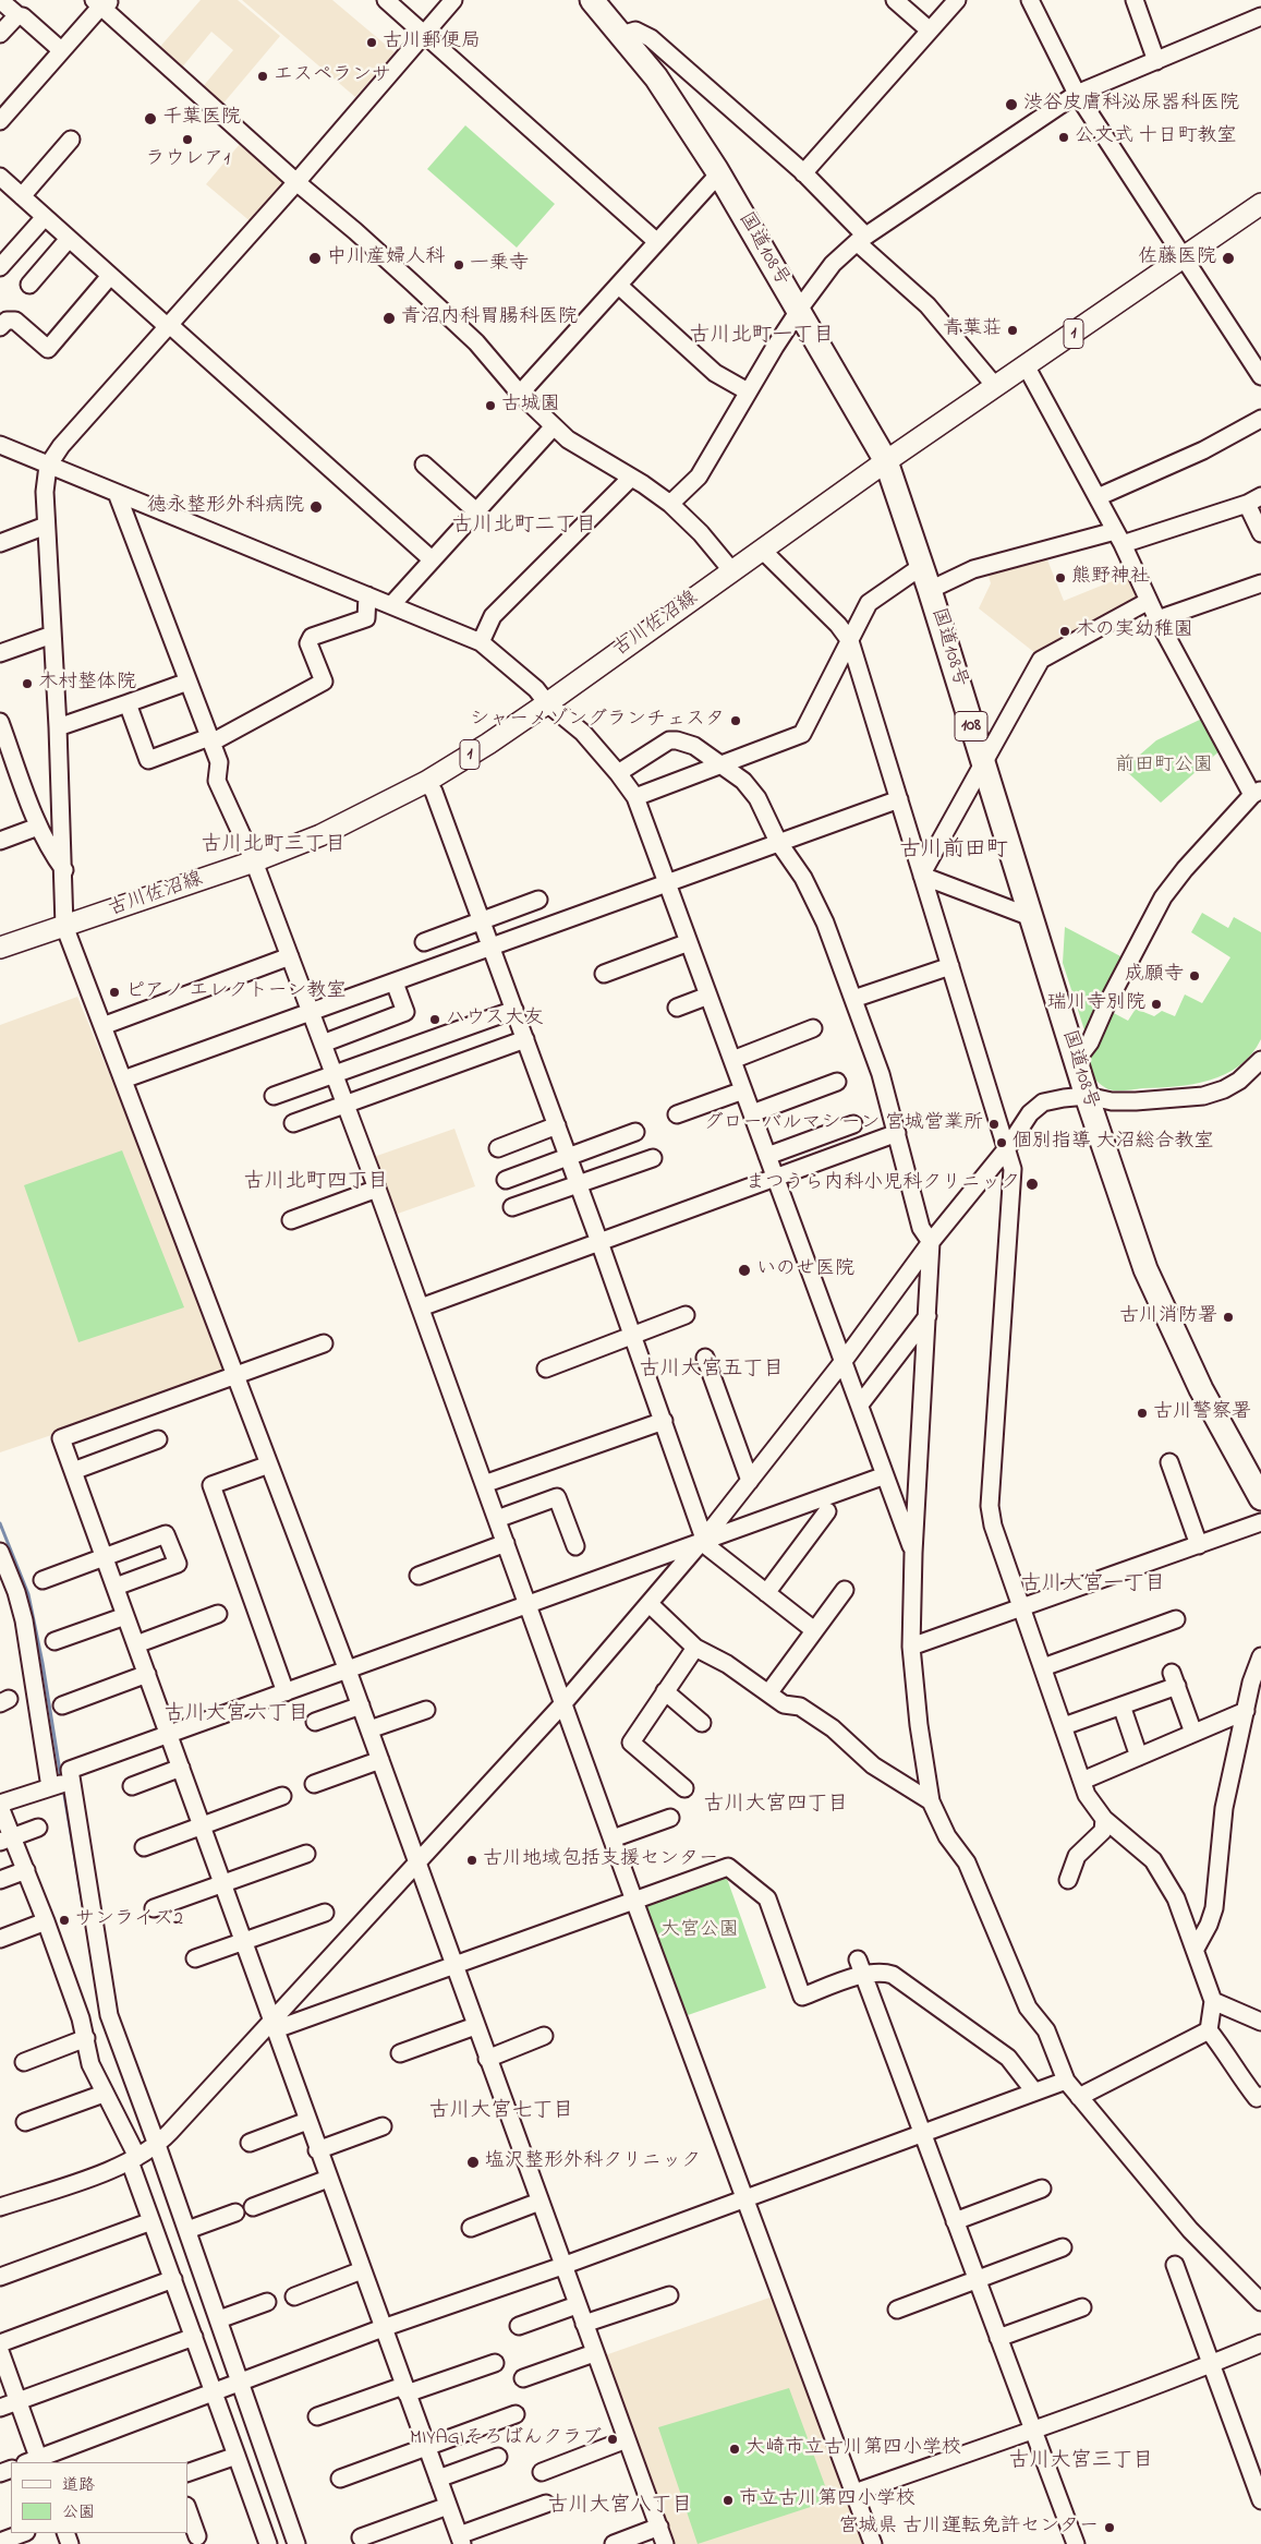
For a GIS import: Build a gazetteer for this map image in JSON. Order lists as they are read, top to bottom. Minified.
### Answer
{"streets":{"highway":["国道108号","108"],"main road":["1","古川佐沼線"]},"crossings":[["国道108号","古川佐沼線"]],"districts":["古川北町一丁目","古川北町二丁目","古川北町三丁目","古川前田町","古川北町四丁目","古川大宮五丁目","古川大宮一丁目","古川大宮六丁目","古川大宮四丁目","古川大宮七丁目","古川大宮三丁目","古川大宮八丁目"],"parks":["前田町公園","大宮公園"],"places":["古川郵便局","エスペランサ","渋谷皮膚科泌尿器科医院","千葉医院","公文式 十日町教室","ラウレア1","中川産婦人科","佐藤医院","一乗寺","青沼内科胃腸科医院","青葉荘","古城園","徳永整形外科病院","熊野神社","木の実幼稚園","木村整体院","シャーメゾングランチェスタ","成願寺","ピアノ エレクトーン教室","瑞川寺別院","ハウス大友","グローバルマシーン 宮城営業所","個別指導 大沼総合教室","まつうら内科小児科クリニック","いのせ医院","古川消防署","古川警察署","古川地域包括支援センター","サンライズ2","塩沢整形外科クリニック","MIYAGIそろばんクラブ","大崎市立古川第四小学校","市立古川第四小学校","宮城県 古川運転免許センター"],"legend":["道路","公園"]}
